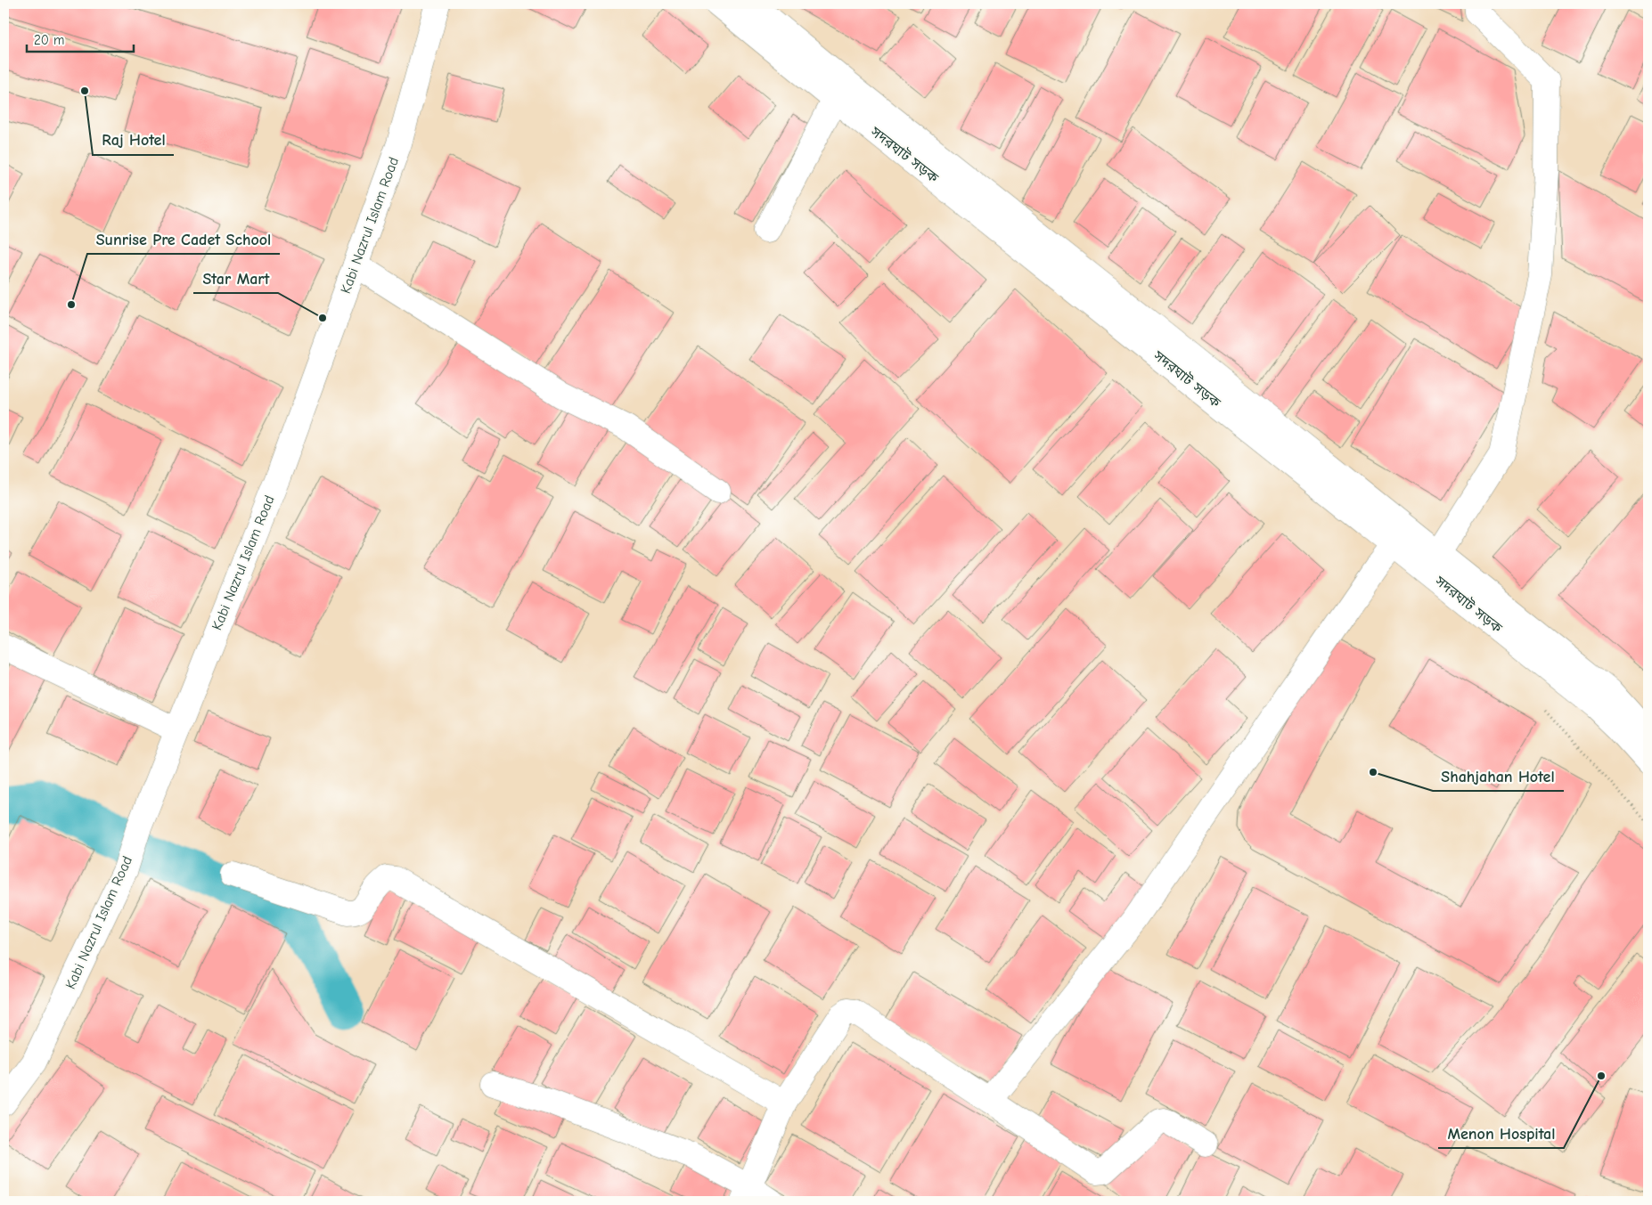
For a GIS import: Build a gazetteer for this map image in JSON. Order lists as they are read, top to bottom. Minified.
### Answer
{"streets":{"street":["সদরঘাট সড়ক","Kabi Nazrul Islam Road"]},"places":["Raj Hotel","Sunrise Pre Cadet School","Star Mart","Shahjahan Hotel","Menon Hospital"],"scale_bar":"20 m"}
